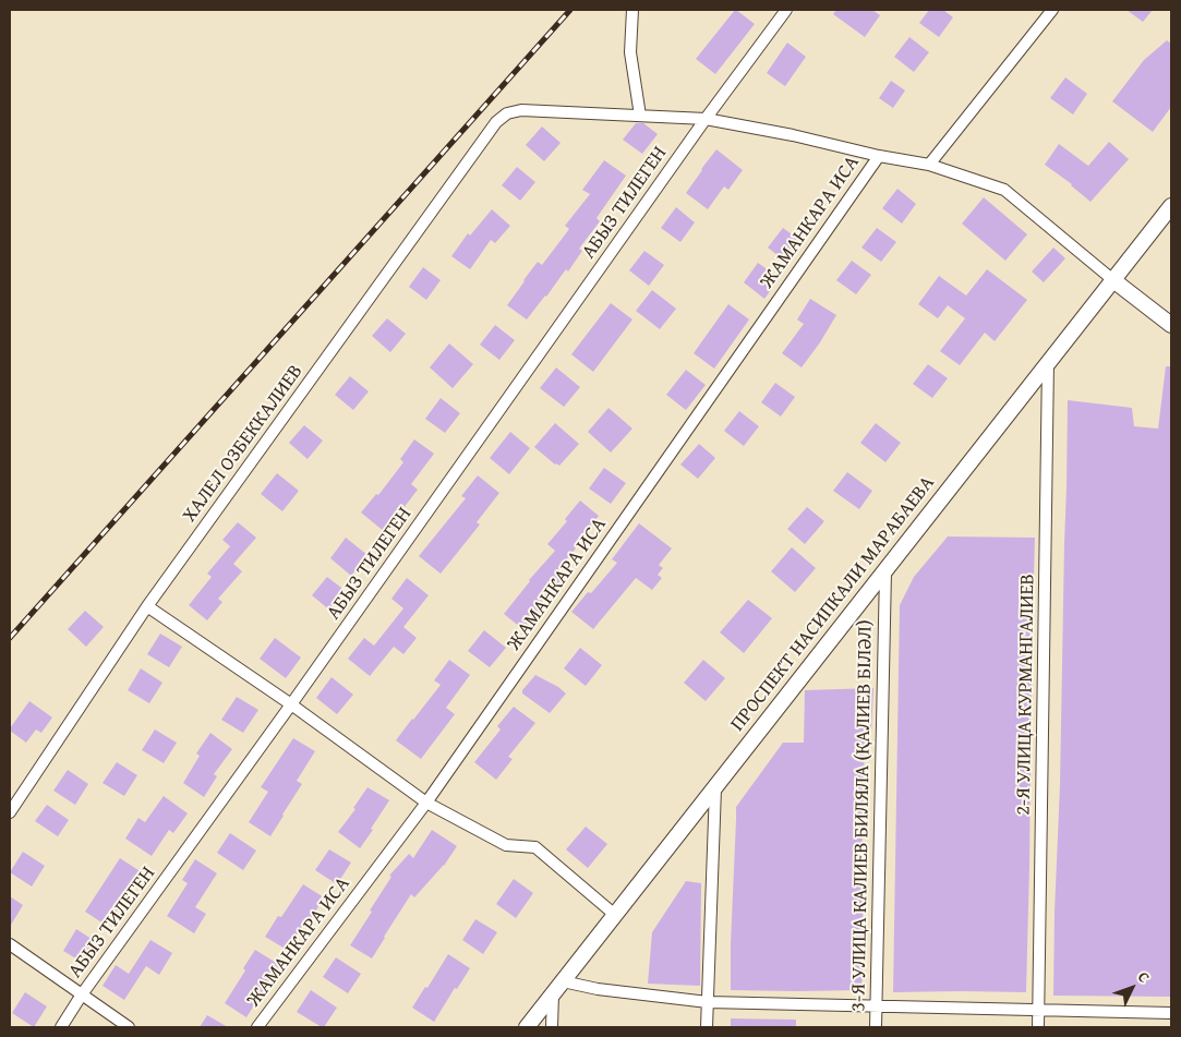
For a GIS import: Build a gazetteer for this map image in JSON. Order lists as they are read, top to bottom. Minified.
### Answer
{"streets":{"main road":["ПРОСПЕКТ НАСИПКАЛИ МАРАБАЕВА"],"street":["АБЫЗ ТИЛЕГЕН","ЖАМАНКАРА ИСА","ХАЛЕЛ ОЗБЕККАЛИЕВ","2-Я УЛИЦА КУРМАНГАЛИЕВ","3-Я УЛИЦА КАЛИЕВ БИЛЯЛА (ҚАЛИЕВ БІЛӘЛ)"]},"crossings":[["ПРОСПЕКТ НАСИПКАЛИ МАРАБАЕВА","2-Я УЛИЦА КУРМАНГАЛИЕВ"],["ПРОСПЕКТ НАСИПКАЛИ МАРАБАЕВА","3-Я УЛИЦА КАЛИЕВ БИЛЯЛА (ҚАЛИЕВ БІЛӘЛ)"]],"north":"top right"}
